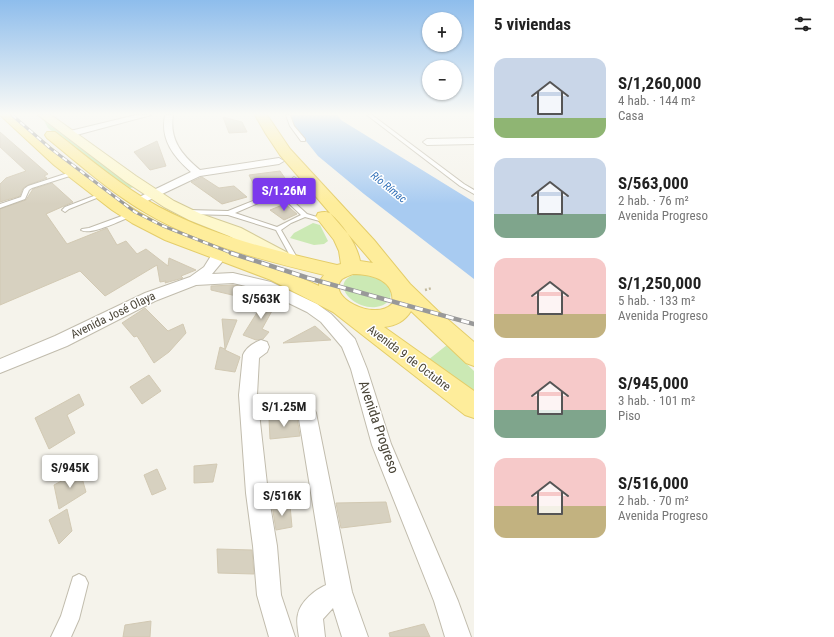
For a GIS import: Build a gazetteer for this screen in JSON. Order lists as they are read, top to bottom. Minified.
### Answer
{"streets":{"main road":["Avenida 9 de Octubre"],"street":["Avenida José Olaya","Avenida Progreso"]},"crossings":[["Avenida José Olaya","Avenida Progreso"]],"water":["Río Rímac"],"page":{"heading":"5 viviendas","map_buttons":["+","−"],"list":[{"name":"S/1,260,000","note":"4 hab. · 144 m² · Casa"},{"name":"S/563,000","note":"2 hab. · 76 m² · Avenida Progreso"},{"name":"S/1,250,000","note":"5 hab. · 133 m² · Avenida Progreso"},{"name":"S/945,000","note":"3 hab. · 101 m² · Piso"},{"name":"S/516,000","note":"2 hab. · 70 m² · Avenida Progreso"}],"price":["S/1.26M","S/563K","S/1.25M","S/945K","S/516K"]}}
